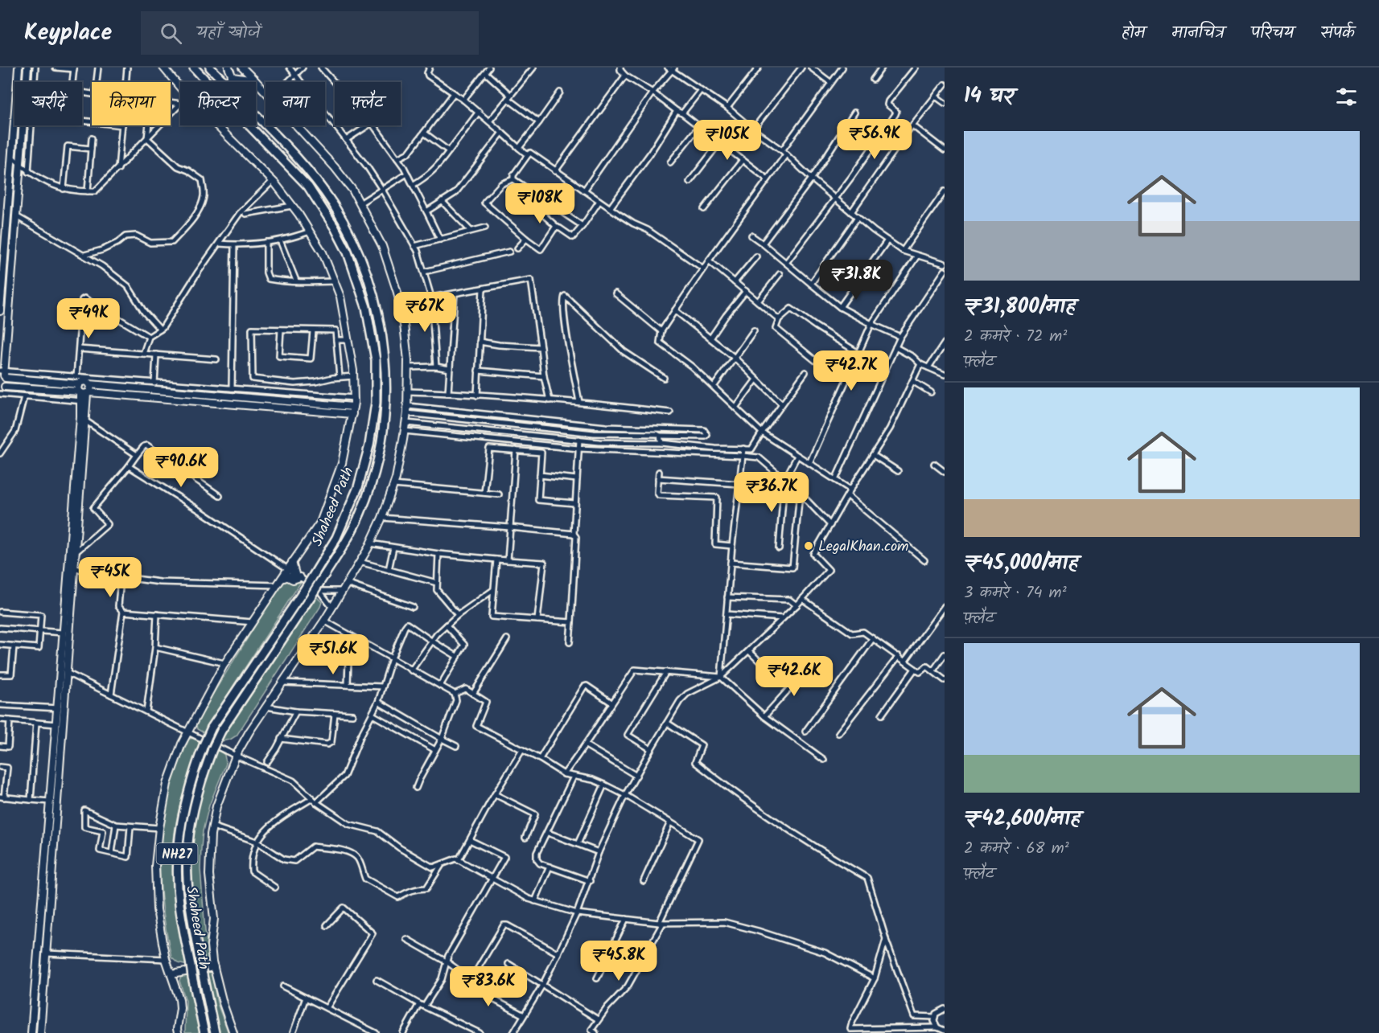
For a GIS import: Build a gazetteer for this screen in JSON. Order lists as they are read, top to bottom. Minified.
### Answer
{"streets":{"highway":["Shaheed Path","NH27"]},"places":["LegalKhan.com"],"page":{"header":"Keyplace","search":"यहाँ खोजें","nav":["होम","मानचित्र","परिचय","संपर्क"],"heading":"14 घर","chip":["खरीदें","किराया","फ़िल्टर","नया","फ़्लैट"],"price":["₹56.9K","₹105K","₹108K","₹31.8K","₹67K","₹49K","₹42.7K","₹90.6K","₹36.7K","₹45K","₹51.6K","₹42.6K","₹45.8K","₹83.6K"],"list":[{"name":"₹31,800/माह","note":"2 कमरे · 72 m² · फ़्लैट"},{"name":"₹45,000/माह","note":"3 कमरे · 74 m² · फ़्लैट"},{"name":"₹42,600/माह","note":"2 कमरे · 68 m² · फ़्लैट"}]}}
